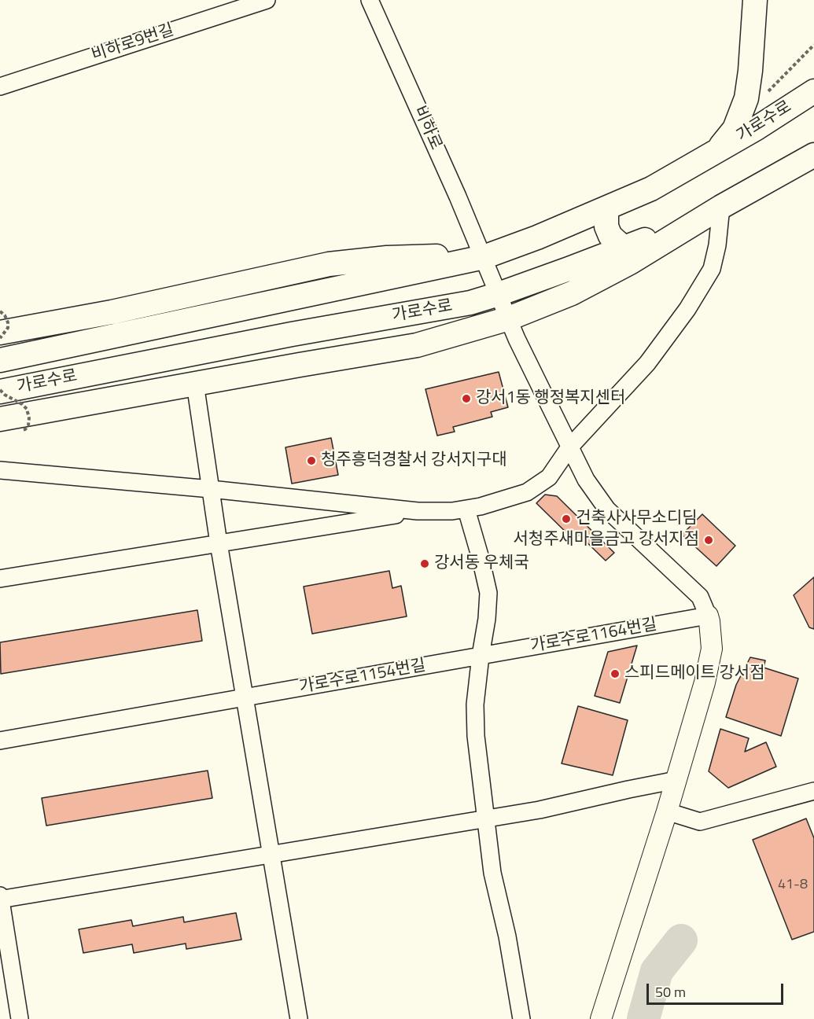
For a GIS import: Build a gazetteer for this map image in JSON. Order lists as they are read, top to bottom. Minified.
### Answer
{"streets":{"main road":["가로수로"],"street":["비하로9번길","비하로","가로수로1164번길","가로수로1154번길"]},"crossings":[["가로수로","비하로"],["가로수로1164번길","가로수로1154번길"]],"places":["강서1동 행정복지센터","청주흥덕경찰서 강서지구대","건축사사무소디딤","서청주새마을금고 강서지점","강서동 우체국","스피드메이트 강서점"],"house_numbers":["41-8"],"scale_bar":"50 m"}
